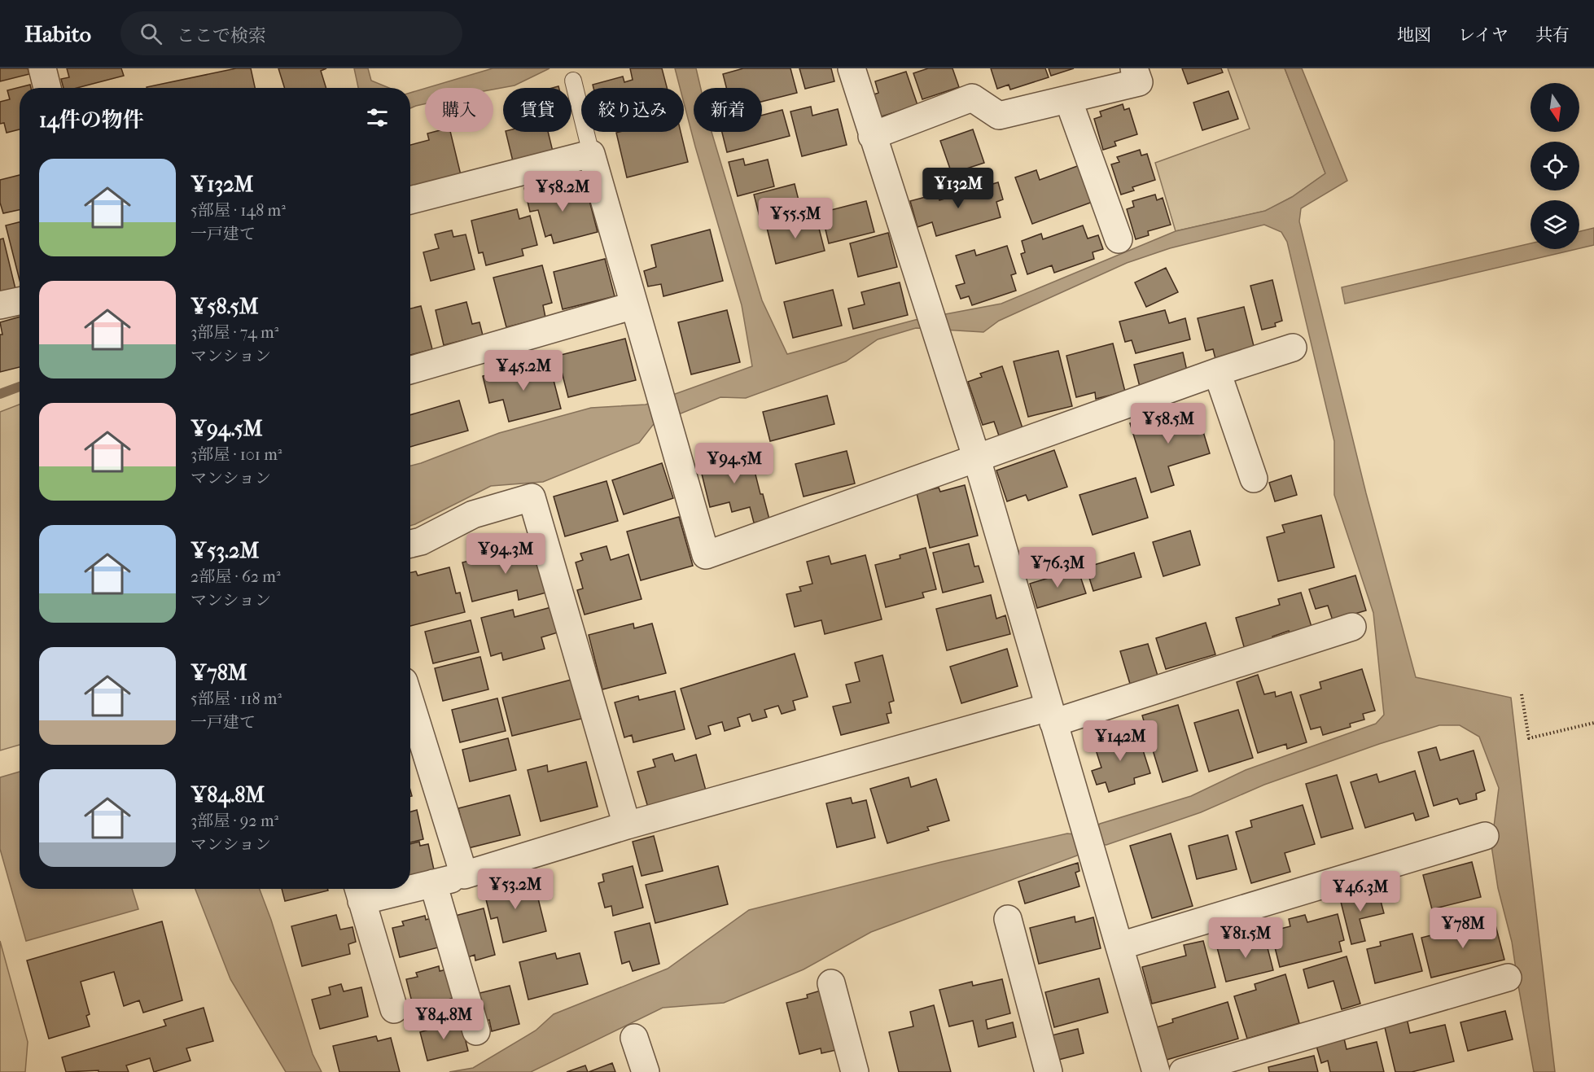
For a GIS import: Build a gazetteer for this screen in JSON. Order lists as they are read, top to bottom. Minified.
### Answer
{"north":"bottom","page":{"header":"Habito","search":"ここで検索","nav":["地図","レイヤ","共有"],"chip":["購入","賃貸","絞り込み","新着"],"heading":"14件の物件","list":[{"name":"¥132M","note":"5部屋 · 148 m² · 一戸建て"},{"name":"¥58.5M","note":"3部屋 · 74 m² · マンション"},{"name":"¥94.5M","note":"3部屋 · 101 m² · マンション"},{"name":"¥53.2M","note":"2部屋 · 62 m² · マンション"},{"name":"¥78M","note":"5部屋 · 118 m² · 一戸建て"},{"name":"¥84.8M","note":"3部屋 · 92 m² · マンション"}],"price":["¥132M","¥58.2M","¥55.5M","¥45.2M","¥58.5M","¥94.5M","¥94.3M","¥76.3M","¥142M","¥53.2M","¥46.3M","¥78M","¥81.5M","¥84.8M"]}}
